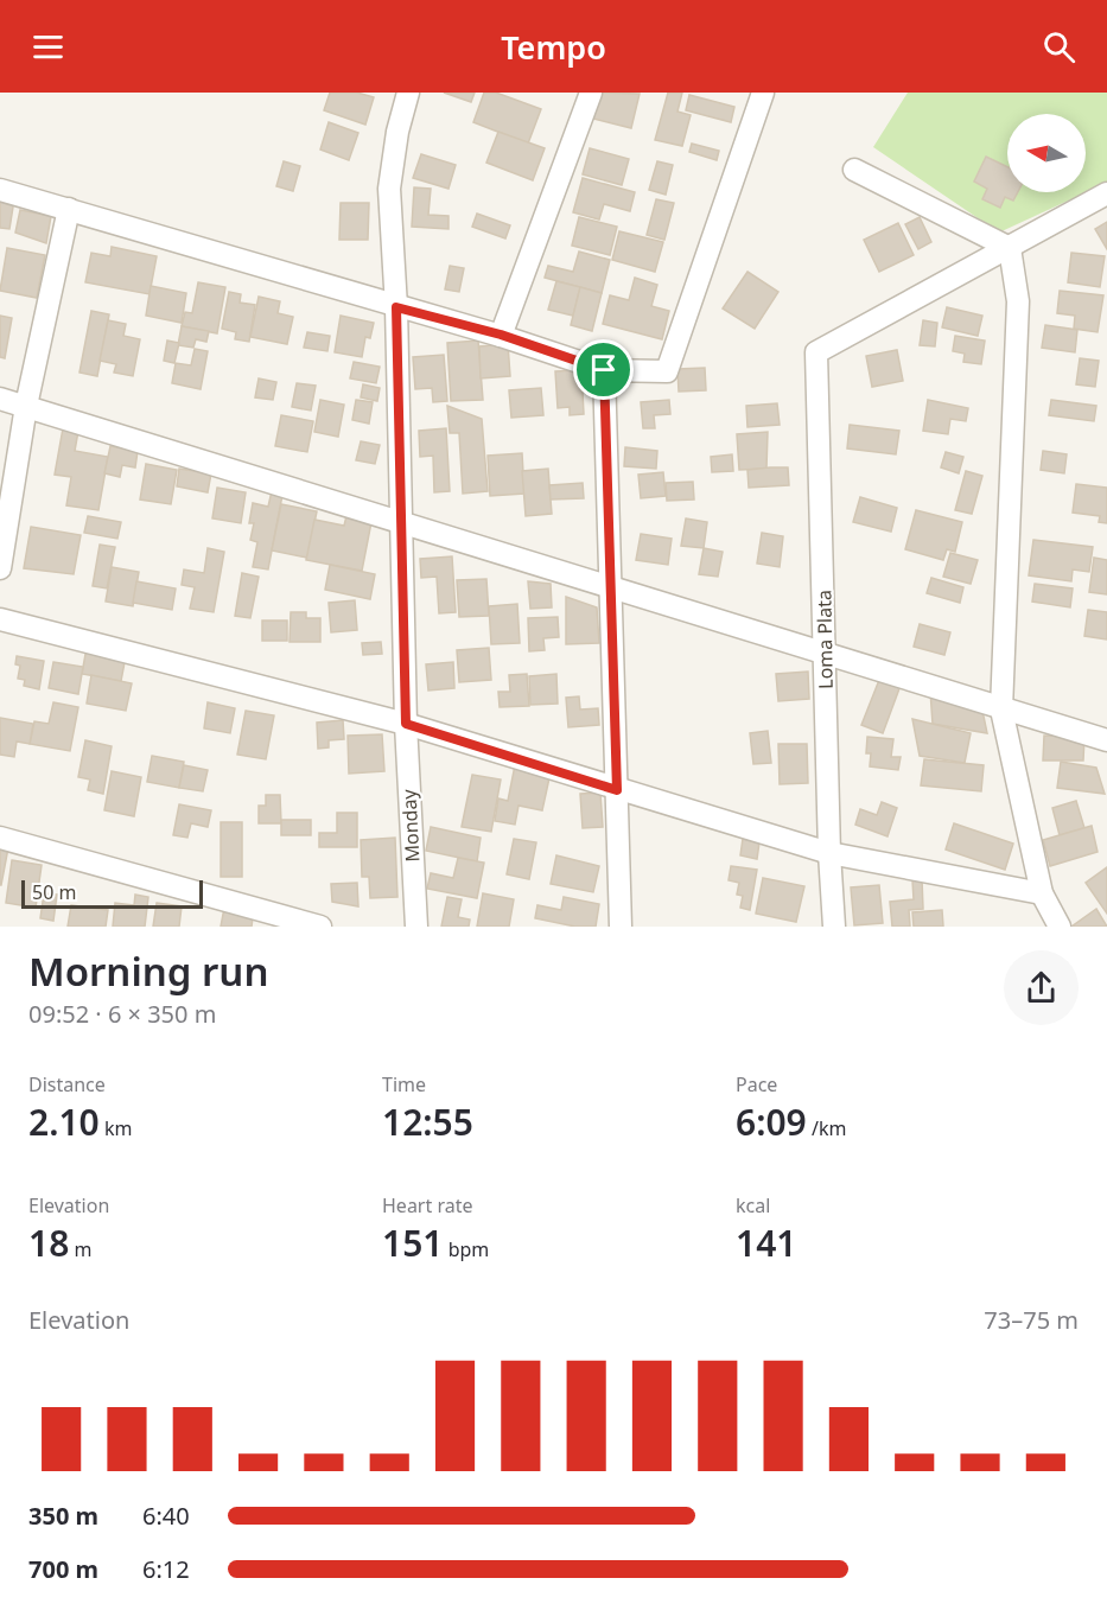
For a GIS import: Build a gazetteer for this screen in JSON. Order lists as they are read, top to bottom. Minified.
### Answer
{"streets":{"street":["Loma Plata","Monday"]},"scale_bar":"50 m","north":"left","page":{"header":"Tempo","scale":"50 m","heading":["Morning run","09:52 · 6 × 350 m"],"stats":[["Distance","2.10 km"],["Time","12:55"],["Pace","6:09 /km"],["Elevation","18 m"],["Heart rate","151 bpm"],["kcal","141"]],"chart":["Elevation","73–75 m"],"list":[{"name":"350 m","note":"6:40"},{"name":"700 m","note":"6:12"}]}}
